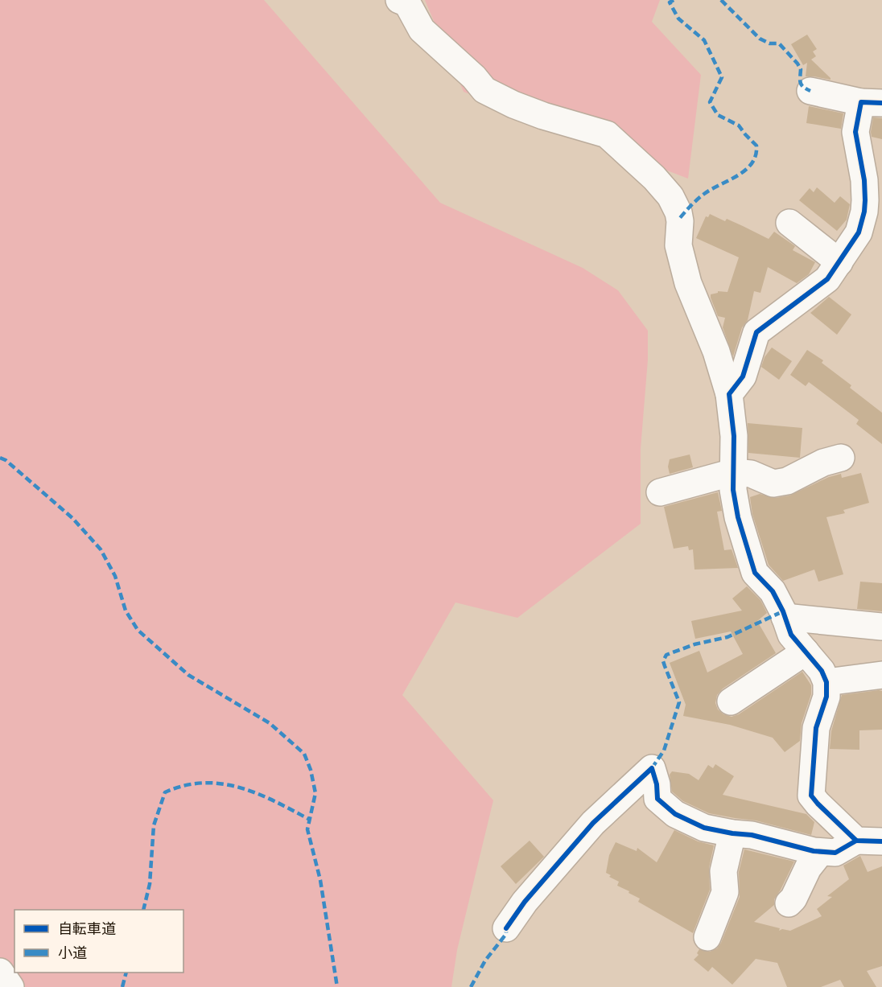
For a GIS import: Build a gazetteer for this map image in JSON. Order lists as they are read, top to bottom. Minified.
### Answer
{"legend":["自転車道","小道"]}
